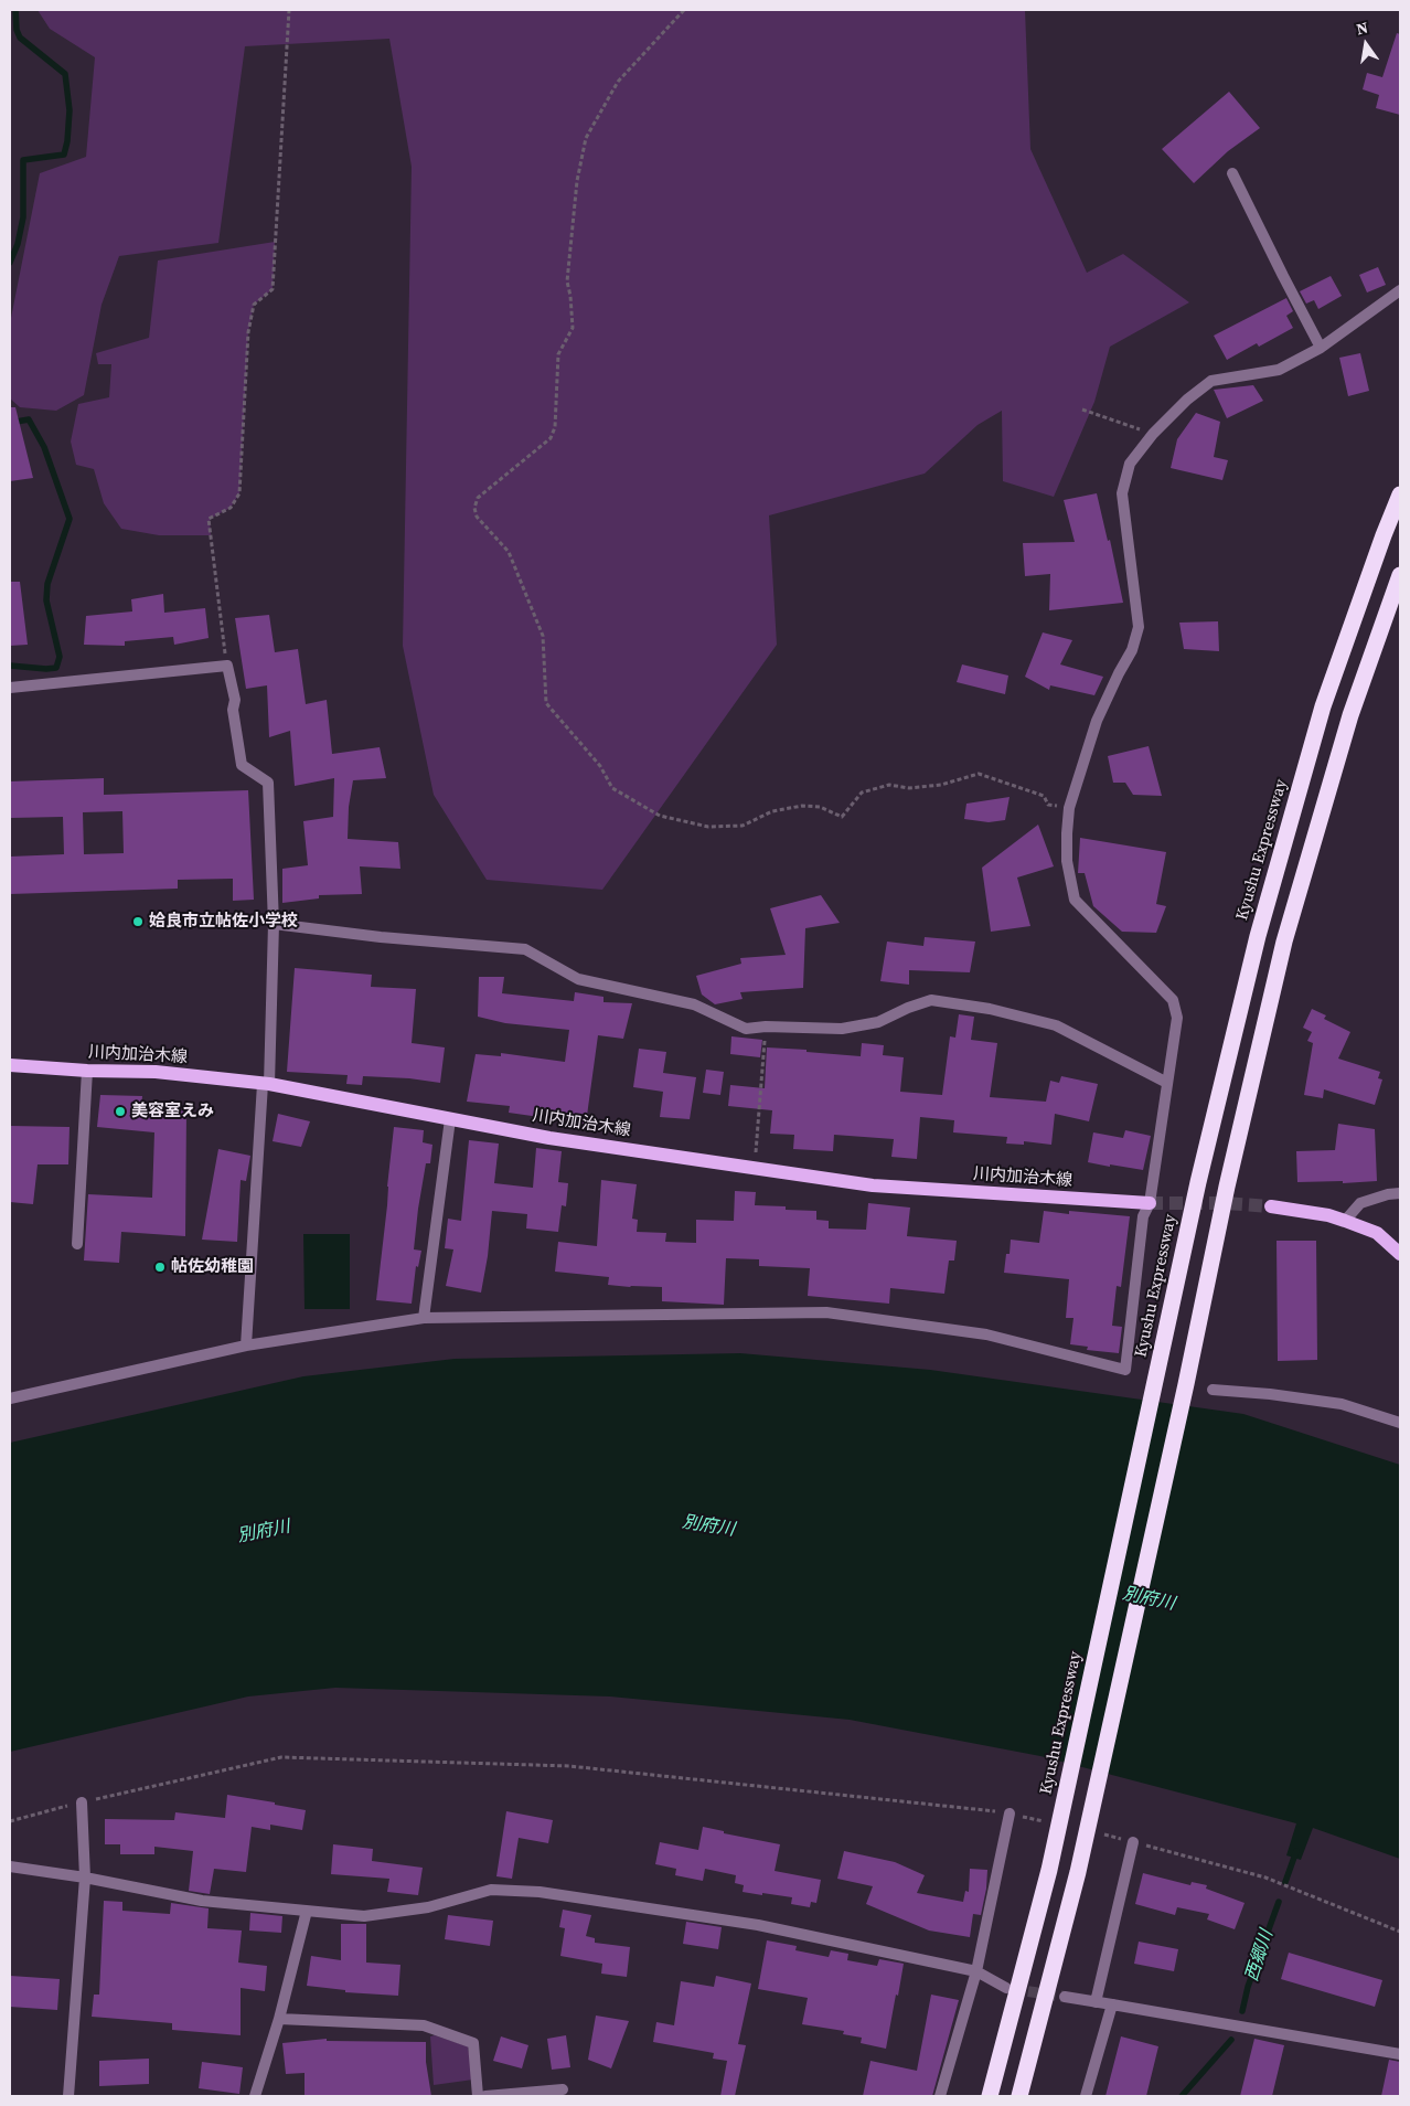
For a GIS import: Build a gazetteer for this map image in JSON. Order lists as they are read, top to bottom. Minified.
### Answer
{"streets":{"highway":["Kyushu Expressway"],"main road":["川内加治木線"]},"water":["別府川","西郷川"],"places":["姶良市立帖佐小学校","美容室えみ","帖佐幼稚園"],"north":"top"}
